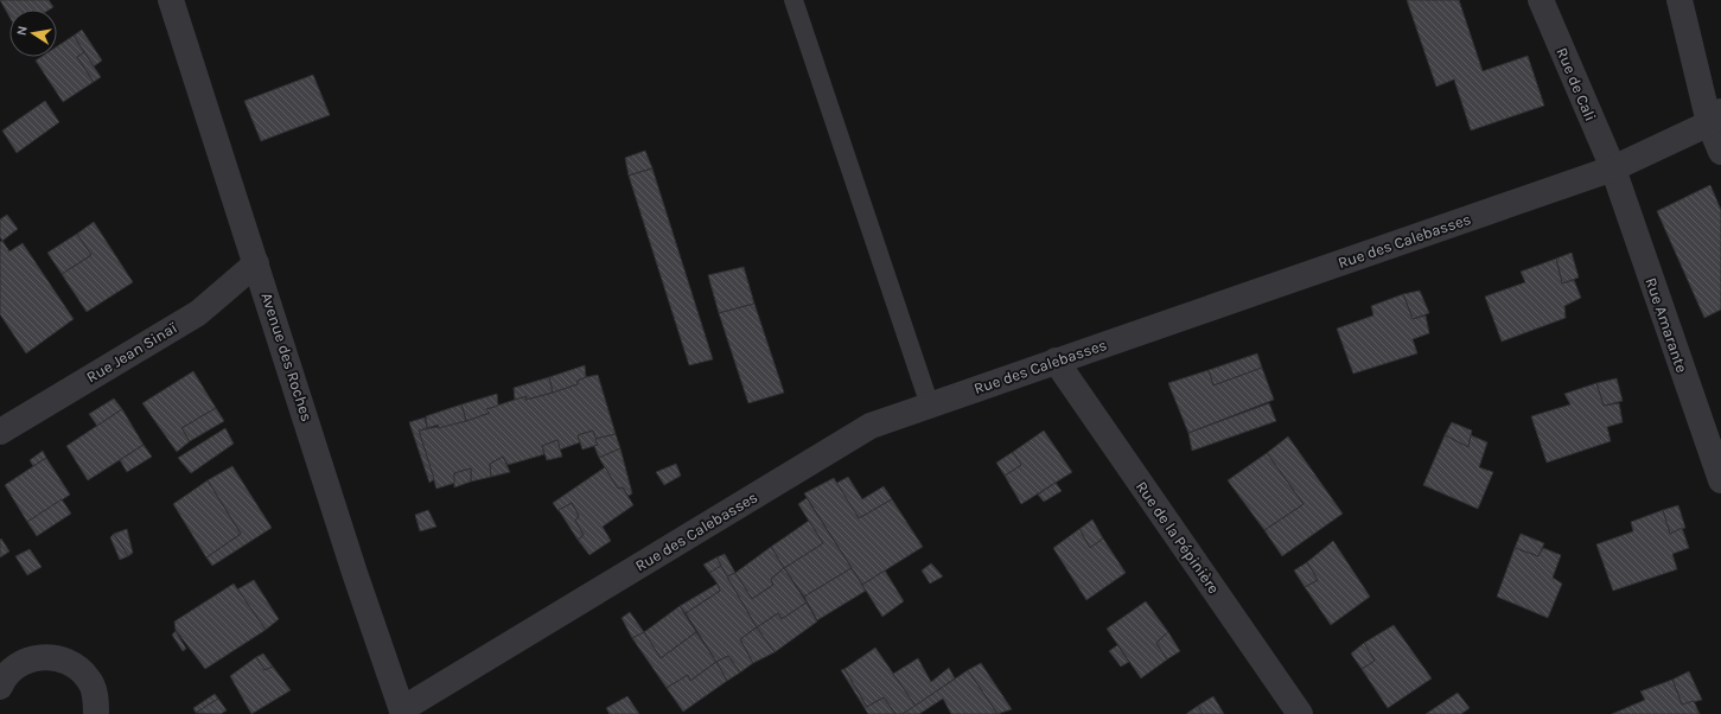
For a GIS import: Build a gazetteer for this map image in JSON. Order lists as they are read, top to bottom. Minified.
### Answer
{"streets":{"street":["Rue de Cali","Rue des Calebasses","Rue Amarante","Rue Jean Sinaï","Avenue des Roches","Rue de la Pépinière"]},"crossings":[["Rue de Cali","Rue des Calebasses"],["Rue de Cali","Rue Amarante"],["Rue des Calebasses","Rue Amarante"],["Rue des Calebasses","Avenue des Roches"],["Rue des Calebasses","Rue de la Pépinière"],["Rue Jean Sinaï","Avenue des Roches"]],"north":"left"}
